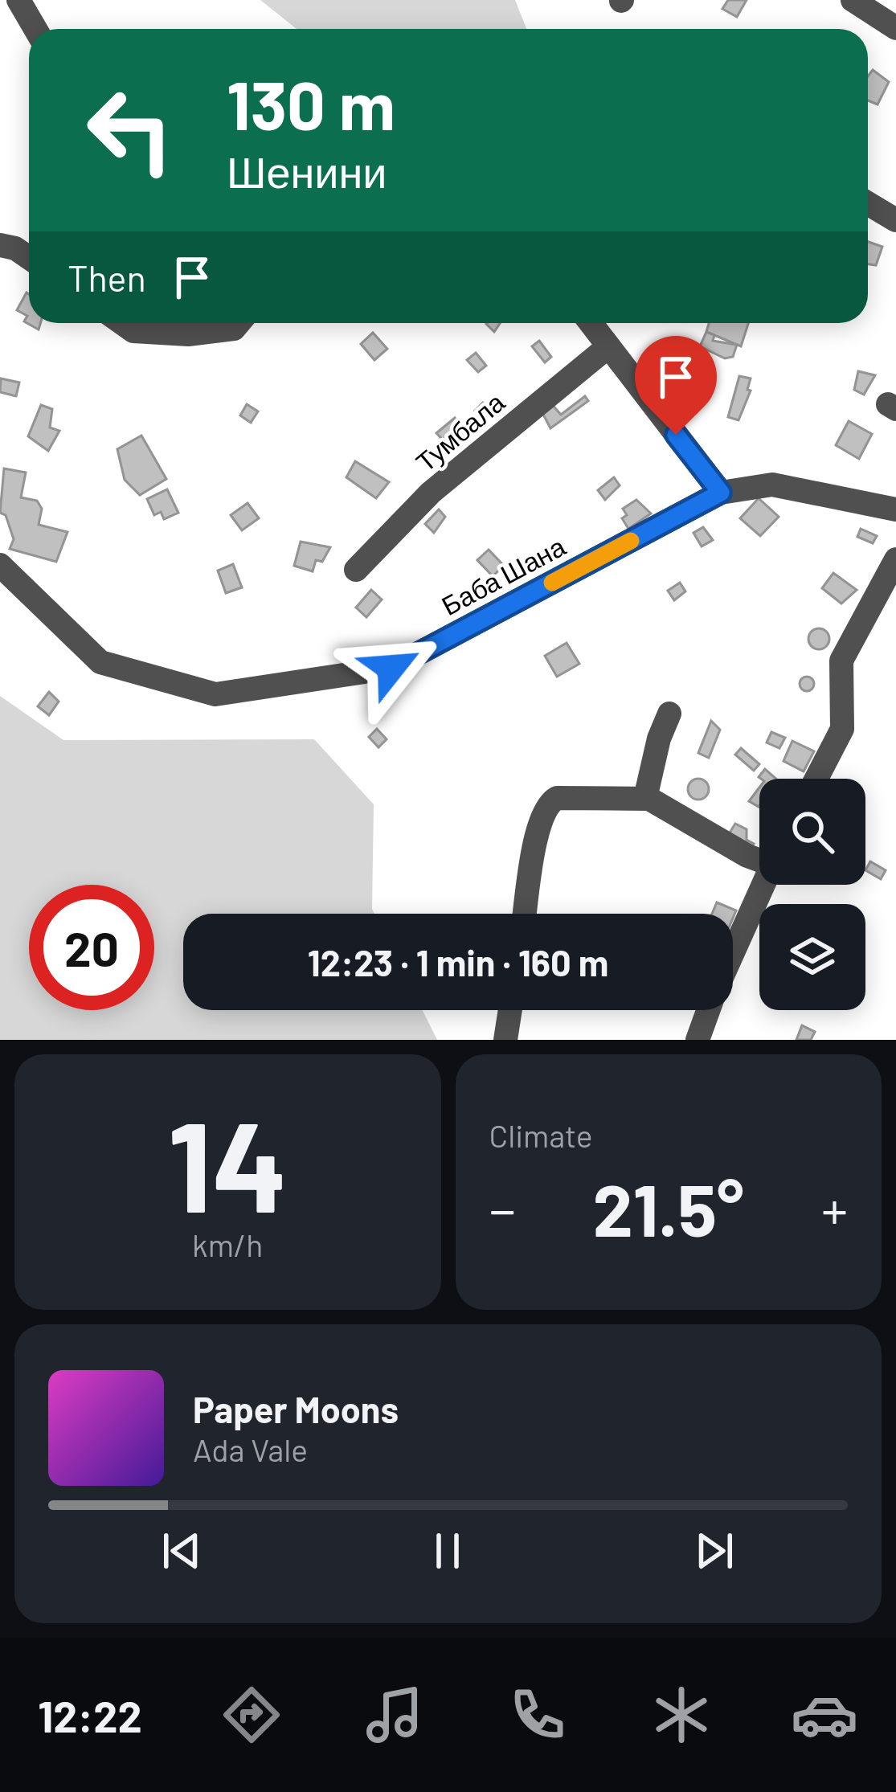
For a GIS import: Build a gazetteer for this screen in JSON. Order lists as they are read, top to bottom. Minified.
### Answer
{"streets":{"street":["Тумбала","Баба Шана"]},"page":{"turn":["130 m","Шенини"],"then":"Then","limit":"20","trip":"12:23 · 1 min · 160 m","tile":[["14","km/h"],"Climate"],"heat":["−","21.5°","+"],"song":["Paper Moons","Ada Vale"],"tabs":"12:22"}}
